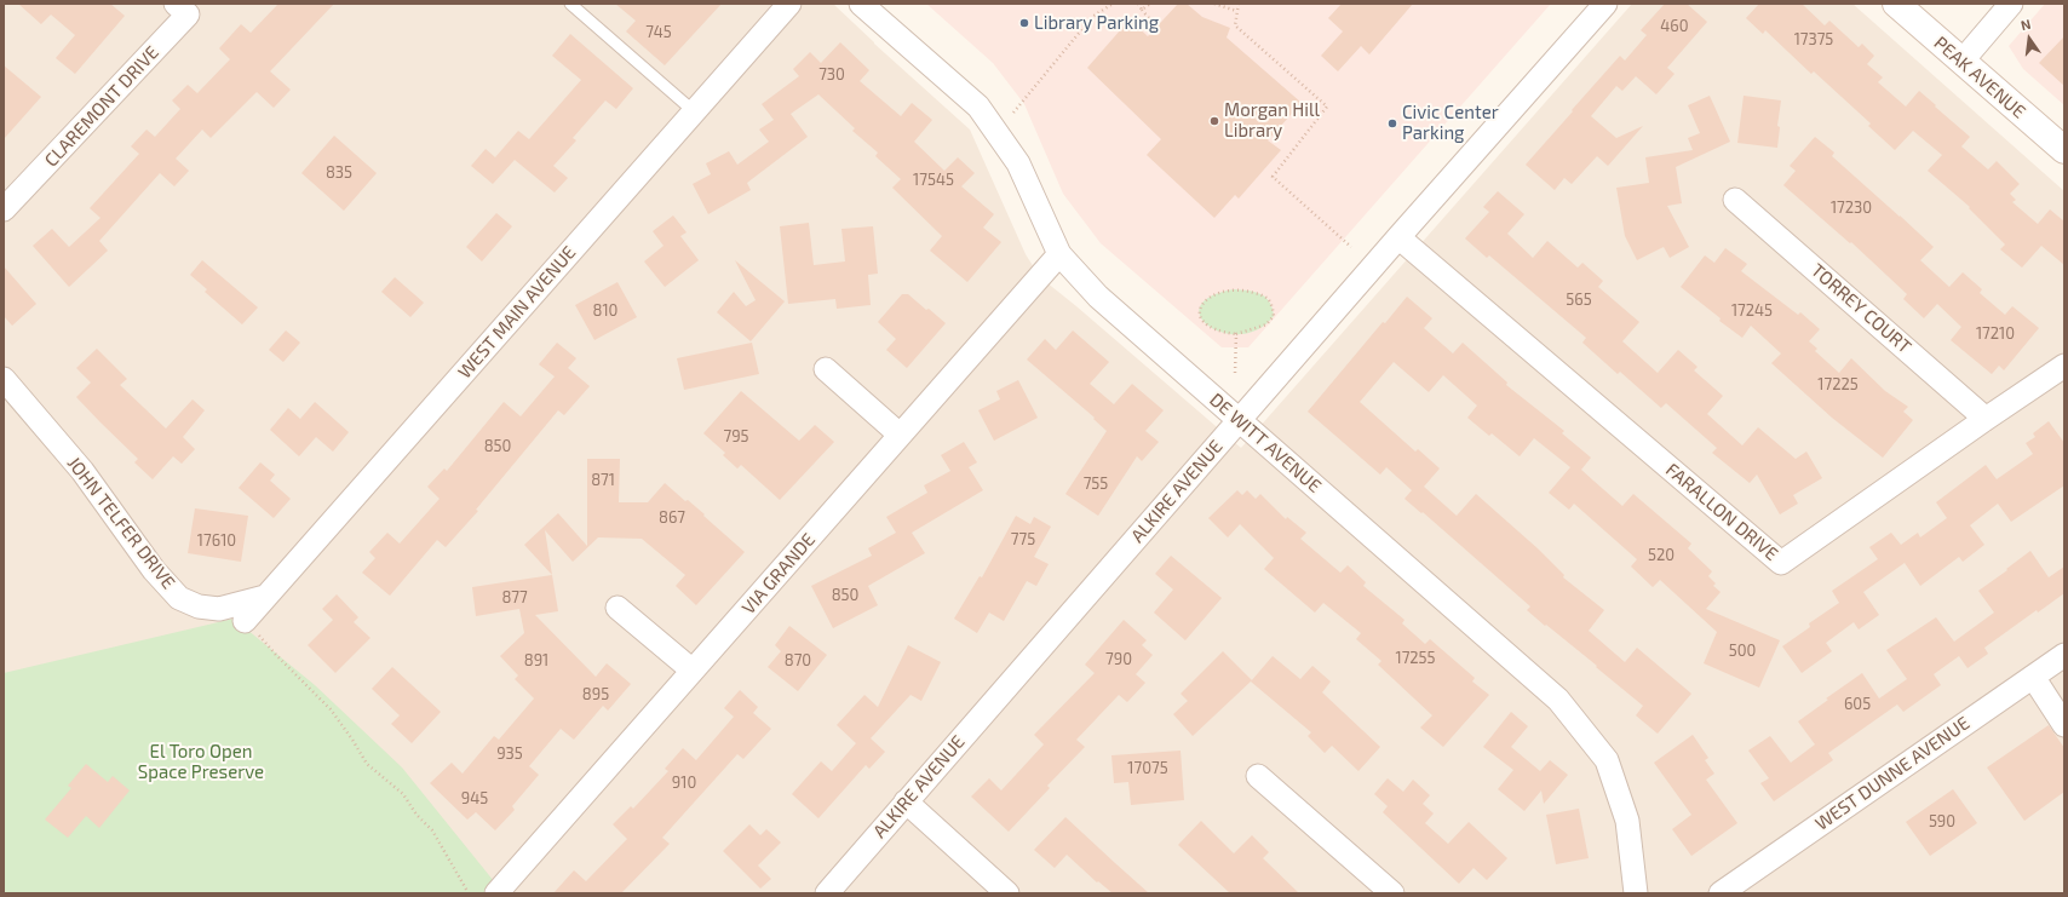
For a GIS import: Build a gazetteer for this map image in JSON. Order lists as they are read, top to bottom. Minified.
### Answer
{"streets":{"street":["PEAK AVENUE","CLAREMONT DRIVE","TORREY COURT","WEST MAIN AVENUE","DE WITT AVENUE","ALKIRE AVENUE","FARALLON DRIVE","JOHN TELFER DRIVE","VIA GRANDE","WEST DUNNE AVENUE"]},"crossings":[["TORREY COURT","FARALLON DRIVE"],["WEST MAIN AVENUE","JOHN TELFER DRIVE"],["DE WITT AVENUE","ALKIRE AVENUE"],["DE WITT AVENUE","VIA GRANDE"],["ALKIRE AVENUE","FARALLON DRIVE"]],"parks":["El Toro Open Space Preserve"],"places":["Library Parking","Morgan Hill Library","Civic Center Parking"],"house_numbers":["460","745","17375","730","835","17545","17230","565","810","17245","17210","17225","795","850","871","755","867","775","17610","520","850","877","500","17255","790","891","870","895","605","935","17075","910","945","590"],"north":"top"}
